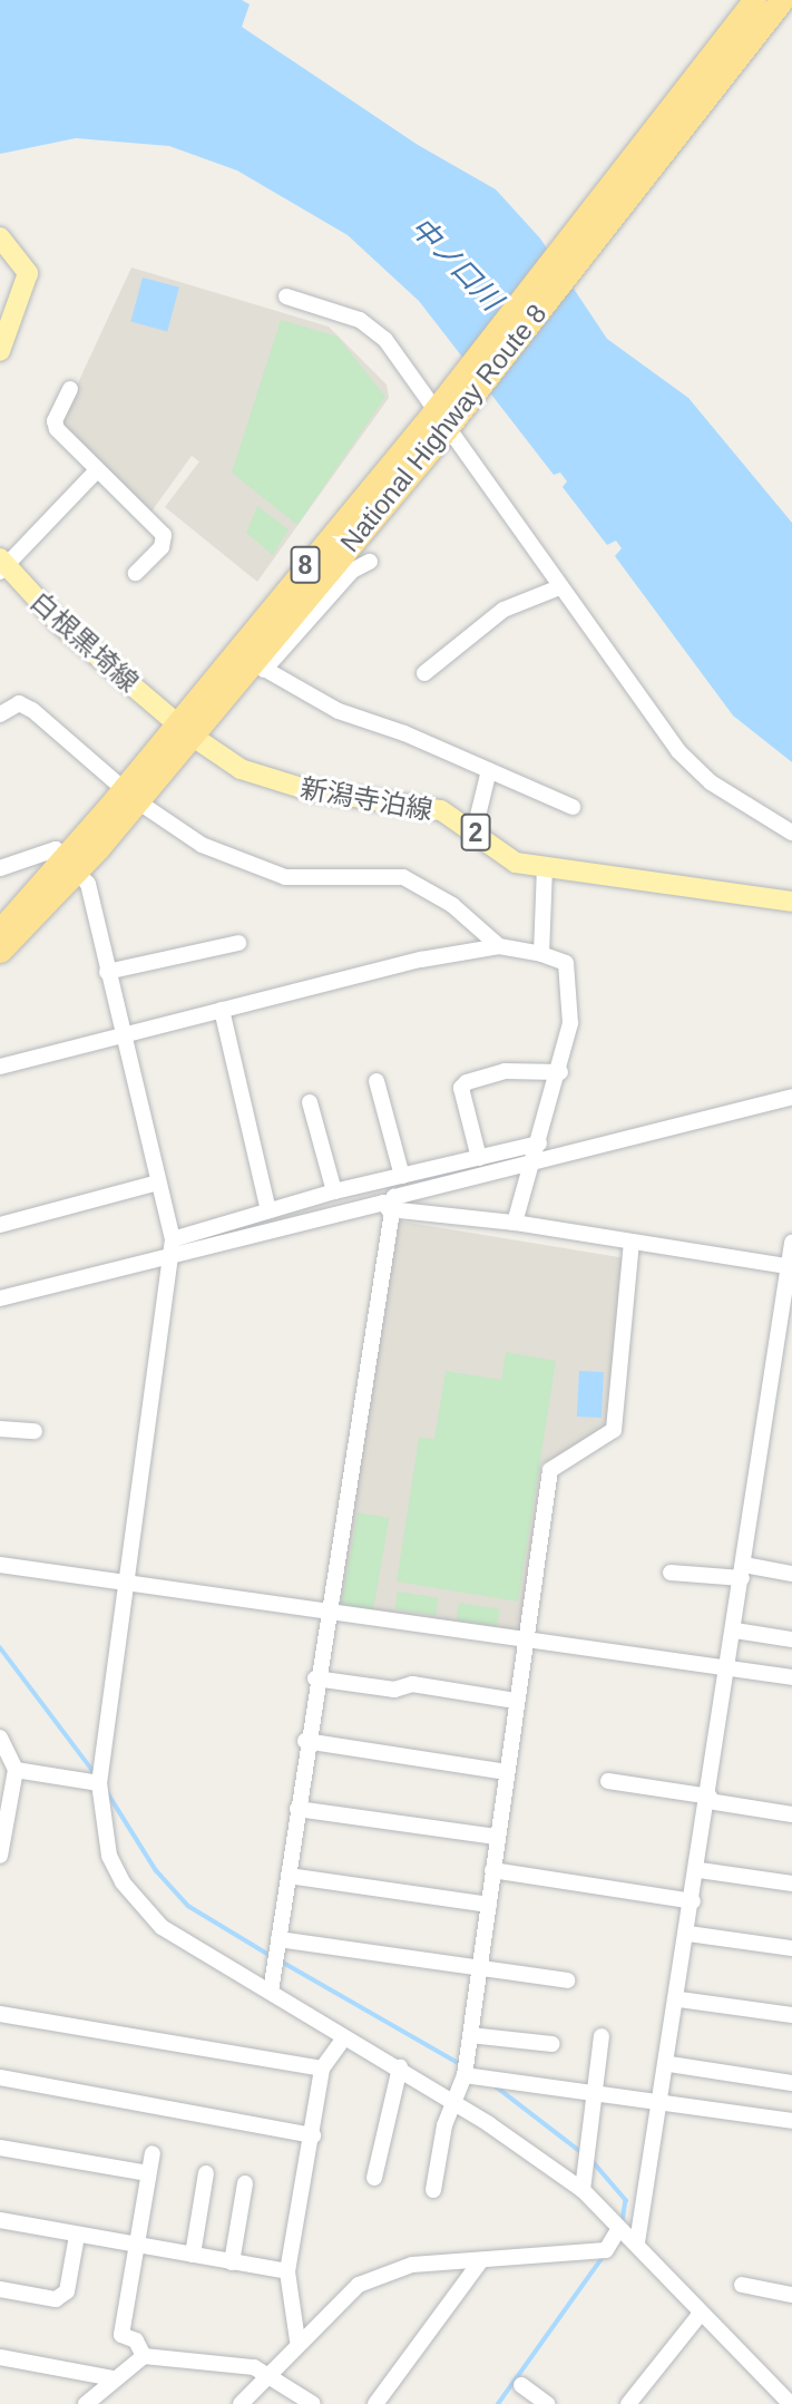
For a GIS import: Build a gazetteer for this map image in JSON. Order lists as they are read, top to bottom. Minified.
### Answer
{"streets":{"highway":["National Highway Route 8","8"],"main road":["白根黒埼線","新潟寺泊線","2"]},"crossings":[["National Highway Route 8","白根黒埼線"],["National Highway Route 8","新潟寺泊線"],["白根黒埼線","新潟寺泊線"]],"water":["中ノ口川"]}
